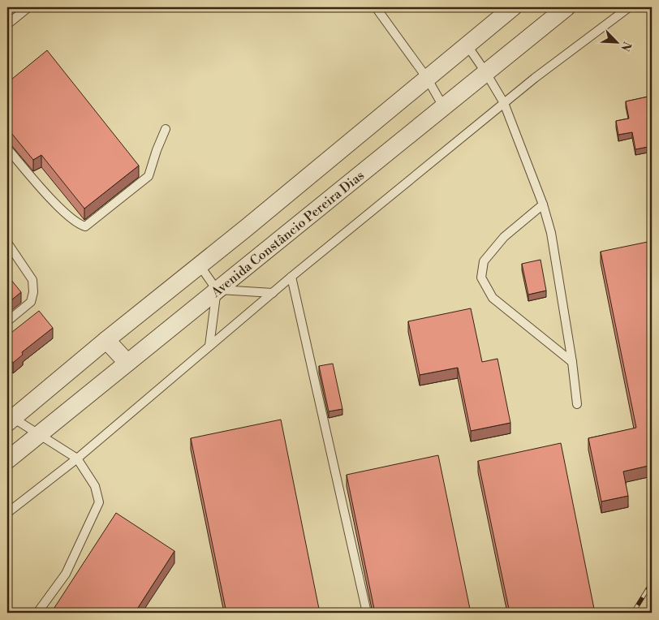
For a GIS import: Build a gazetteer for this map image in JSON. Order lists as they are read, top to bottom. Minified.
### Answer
{"streets":{"street":["Avenida Constâncio Pereira Dias"]},"north":"bottom right"}
